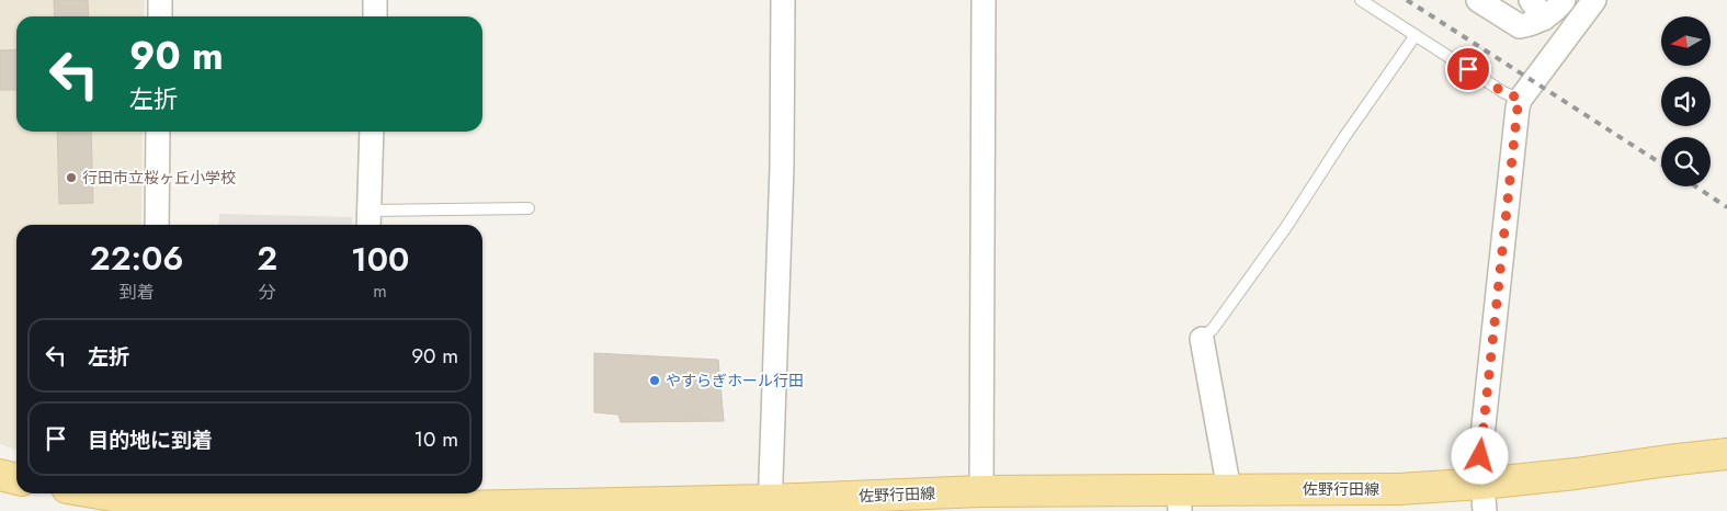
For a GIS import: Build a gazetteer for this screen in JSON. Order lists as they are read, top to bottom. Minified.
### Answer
{"streets":{"main road":["佐野行田線"]},"places":["行田市立桜ヶ丘小学校","やすらぎホール行田"],"north":"left","page":{"turn":["90 m","左折"],"eta":["22:06","到着","2","分","100","m"],"list":[{"name":"左折","value":"90 m"},{"name":"目的地に到着","value":"10 m"}]}}
